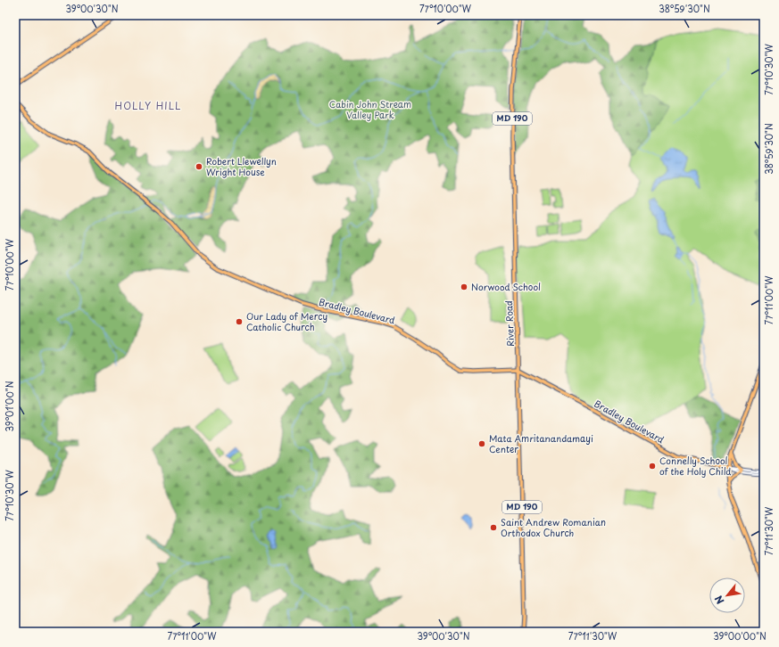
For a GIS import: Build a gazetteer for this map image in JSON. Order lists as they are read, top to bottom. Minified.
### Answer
{"streets":{"main road":["MD 190","Bradley Boulevard","River Road"]},"crossings":[["Bradley Boulevard","River Road"]],"districts":["HOLLY HILL"],"parks":["Cabin John Stream Valley Park"],"places":["Robert Llewellyn Wright House","Norwood School","Our Lady of Mercy Catholic Church","Mata Amritanandamayi Center","Connelly School of the Holy Child","Saint Andrew Romanian Orthodox Church"],"north":"bottom left","coordinates":["39°00'30\"N","77°10'00\"W","38°59'30\"N","77°10'30\"W","77°11'00\"W","39°01'00\"N","77°11'30\"W","39°00'00\"N"]}
